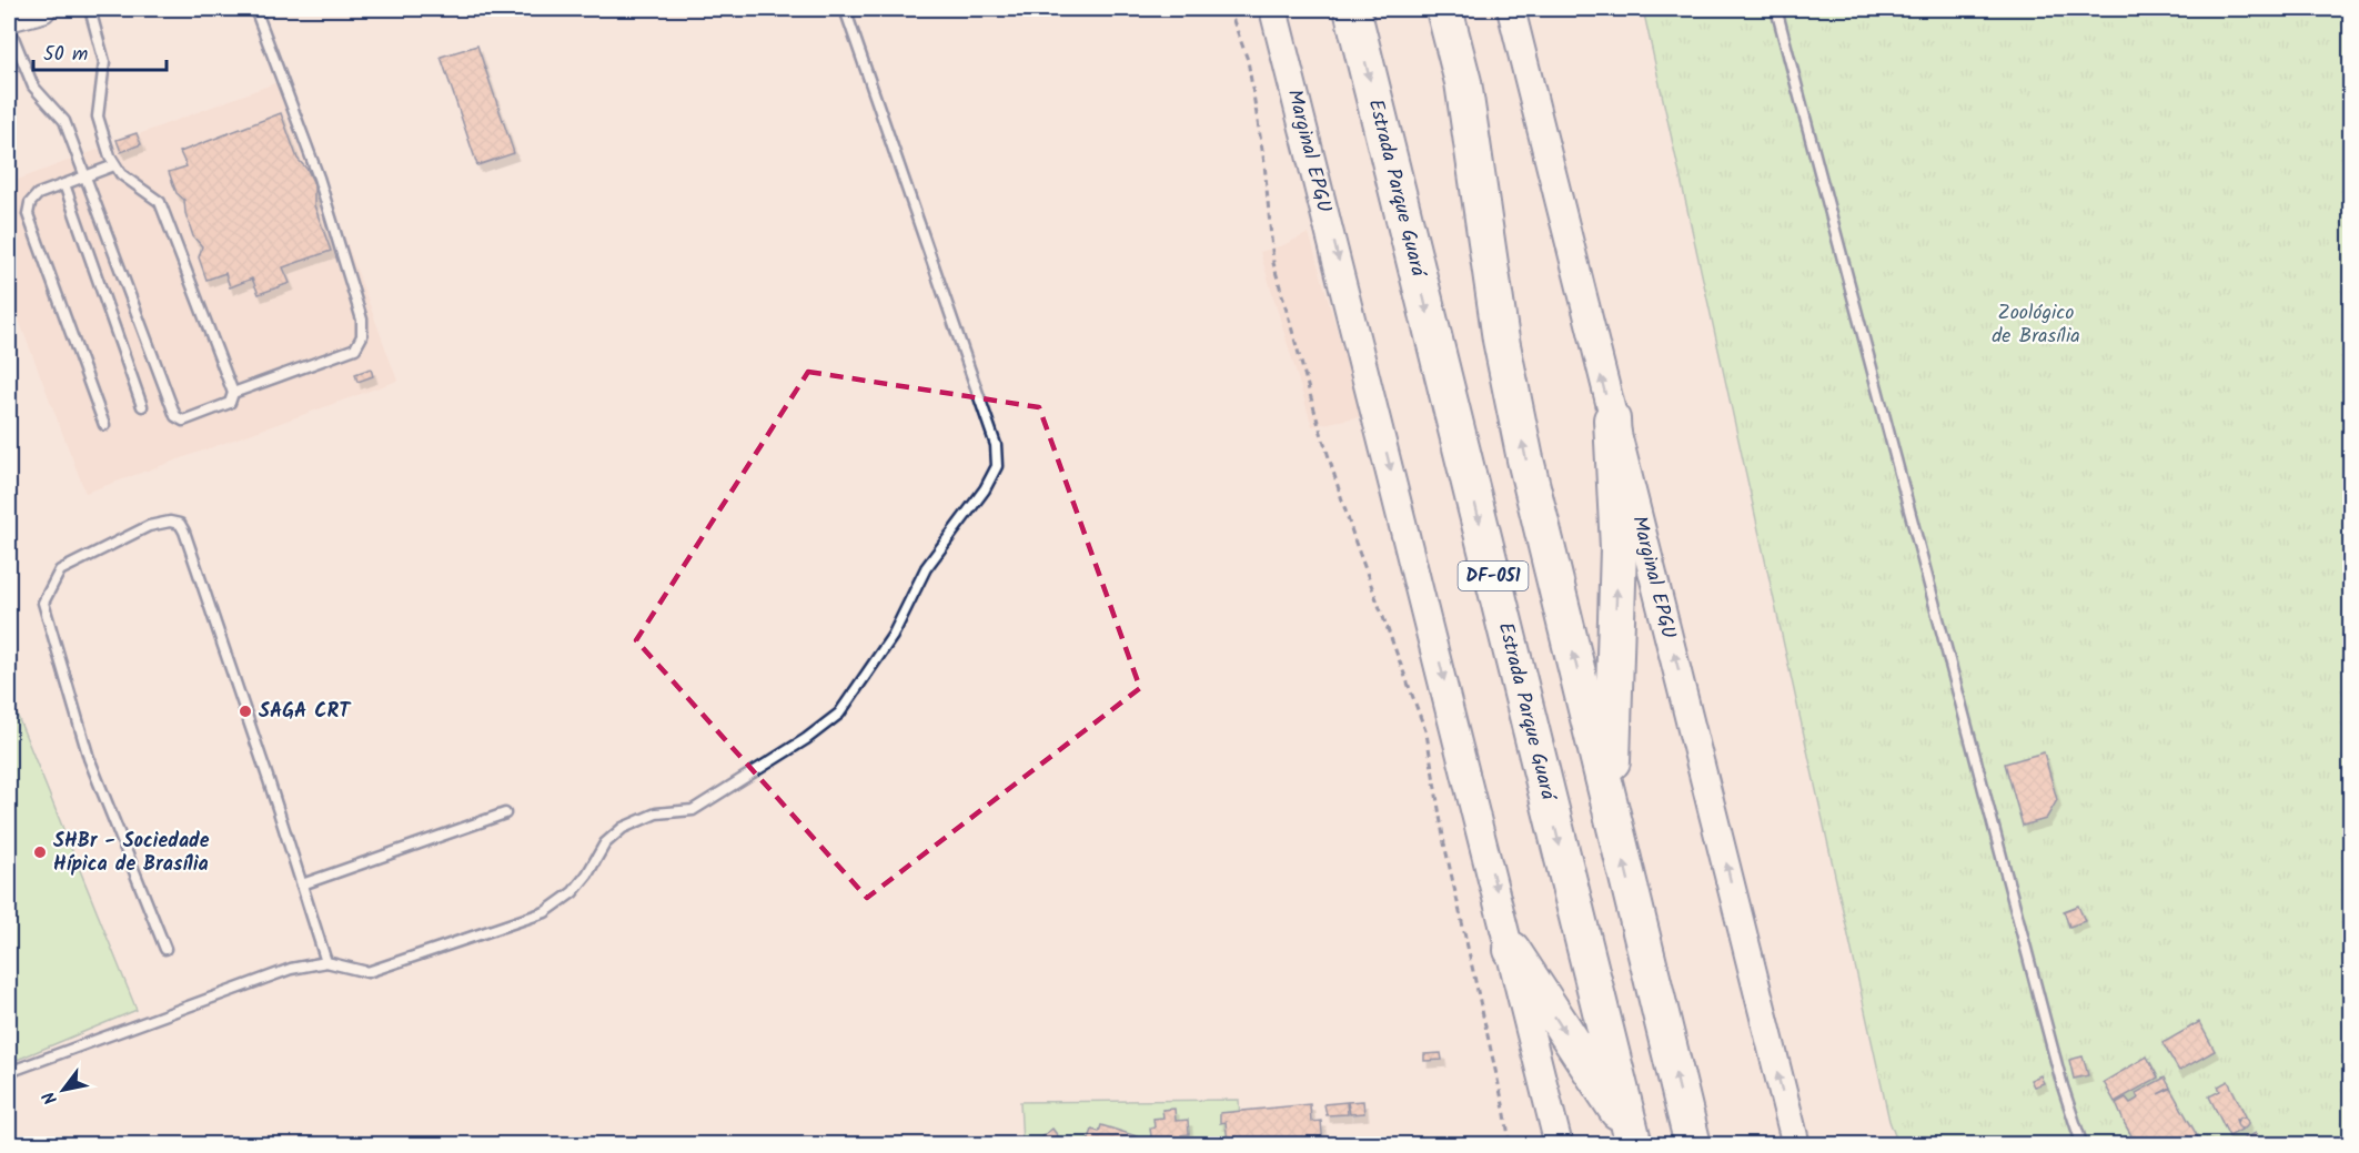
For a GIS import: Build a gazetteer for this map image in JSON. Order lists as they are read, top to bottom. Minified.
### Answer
{"streets":{"highway":["Estrada Parque Guará","DF-051"],"street":["Marginal EPGU"]},"parks":["Zoológico de Brasília"],"places":["SAGA CRT","SHBr - Sociedade Hípica de Brasília"],"scale_bar":"50 m","north":"bottom left"}
